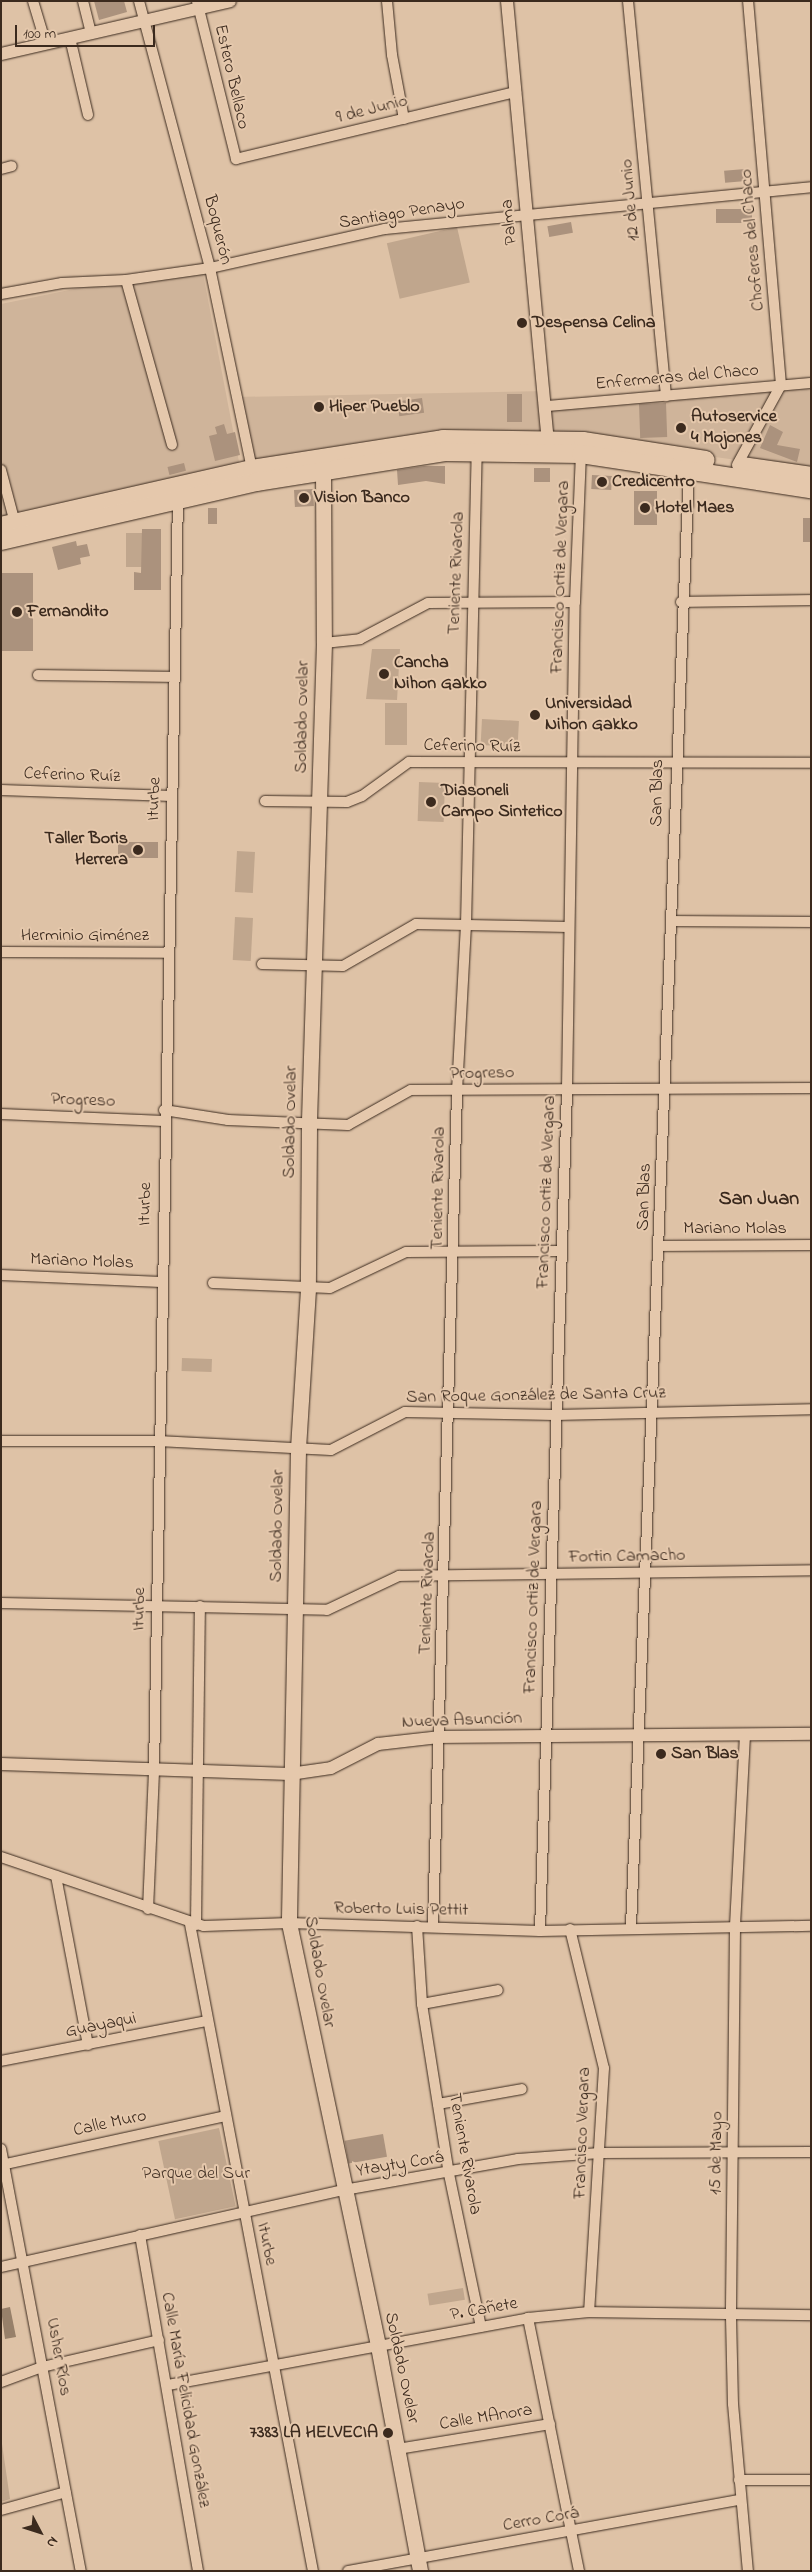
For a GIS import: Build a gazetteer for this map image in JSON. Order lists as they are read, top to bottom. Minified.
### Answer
{"streets":{"main road":["Soldado Ovelar"],"street":["Estero Bellaco","9 de Junio","12 de Junio","Santiago Penayo","Palma","Boquerón","Choferes del Chaco","Enfermeras del Chaco","Teniente Rivarola","Francisco Ortiz de Vergara","Ceferino Ruíz","San Blas","Iturbe","Herminio Giménez","Progreso","Mariano Molas","San Roque González de Santa Cruz","Fortin Camacho","Nueva Asunción","Roberto Luis Pettit","Guayaqui","Calle Muro","Francisco Vergara","15 de Mayo","Ytayty Corá","P. Cañete","Usher Ríos","Calle María Felicidad González","Calle MAnora","Cerro Corá"]},"crossings":[["Estero Bellaco","9 de Junio"],["9 de Junio","Palma"],["12 de Junio","Santiago Penayo"],["12 de Junio","Enfermeras del Chaco"],["Santiago Penayo","Palma"],["Santiago Penayo","Boquerón"],["Santiago Penayo","Choferes del Chaco"],["Palma","Enfermeras del Chaco"],["Choferes del Chaco","Enfermeras del Chaco"],["Teniente Rivarola","Ceferino Ruíz"],["Teniente Rivarola","Progreso"],["Teniente Rivarola","San Roque González de Santa Cruz"],["Teniente Rivarola","Fortin Camacho"],["Teniente Rivarola","Nueva Asunción"],["Teniente Rivarola","Roberto Luis Pettit"],["Teniente Rivarola","Ytayty Corá"],["Teniente Rivarola","P. Cañete"],["Francisco Ortiz de Vergara","Ceferino Ruíz"],["Francisco Ortiz de Vergara","Progreso"],["Francisco Ortiz de Vergara","San Roque González de Santa Cruz"],["Francisco Ortiz de Vergara","Fortin Camacho"],["Francisco Ortiz de Vergara","Nueva Asunción"],["Francisco Ortiz de Vergara","Roberto Luis Pettit"],["Soldado Ovelar","Ceferino Ruíz"],["Soldado Ovelar","Progreso"],["Soldado Ovelar","San Roque González de Santa Cruz"],["Soldado Ovelar","Fortin Camacho"],["Soldado Ovelar","Nueva Asunción"],["Soldado Ovelar","Roberto Luis Pettit"],["Soldado Ovelar","Ytayty Corá"],["Soldado Ovelar","P. Cañete"],["Soldado Ovelar","Calle MAnora"],["Soldado Ovelar","Cerro Corá"],["Ceferino Ruíz","San Blas"],["Ceferino Ruíz","Iturbe"],["San Blas","Progreso"],["San Blas","Mariano Molas"],["San Blas","San Roque González de Santa Cruz"],["San Blas","Fortin Camacho"],["San Blas","Nueva Asunción"],["San Blas","Roberto Luis Pettit"],["Iturbe","Herminio Giménez"],["Iturbe","Progreso"],["Iturbe","Mariano Molas"],["Iturbe","San Roque González de Santa Cruz"],["Iturbe","Fortin Camacho"],["Iturbe","Nueva Asunción"],["Iturbe","Roberto Luis Pettit"],["Iturbe","Guayaqui"],["Iturbe","Calle Muro"],["Iturbe","Ytayty Corá"],["Iturbe","P. Cañete"],["Nueva Asunción","15 de Mayo"],["Roberto Luis Pettit","Francisco Vergara"],["Roberto Luis Pettit","15 de Mayo"],["Calle Muro","Usher Ríos"],["Francisco Vergara","Ytayty Corá"],["Francisco Vergara","P. Cañete"],["15 de Mayo","Ytayty Corá"],["15 de Mayo","P. Cañete"],["15 de Mayo","Cerro Corá"],["Ytayty Corá","Usher Ríos"],["Ytayty Corá","Calle María Felicidad González"],["P. Cañete","Calle María Felicidad González"]],"districts":["San Juan"],"parks":["Parque del Sur"],"places":["Despensa Celina","Hiper Pueblo","Autoservice 4 Mojones","Credicentro","Vision Banco","Hotel Maes","Fernandito","Cancha Nihon Gakko","Universidad Nihon Gakko","Diasoneli Campo Sintetico","Taller Boris Herrera","San Blas","7383 LA HELVECIA"],"scale_bar":"100 m","north":"bottom right"}
